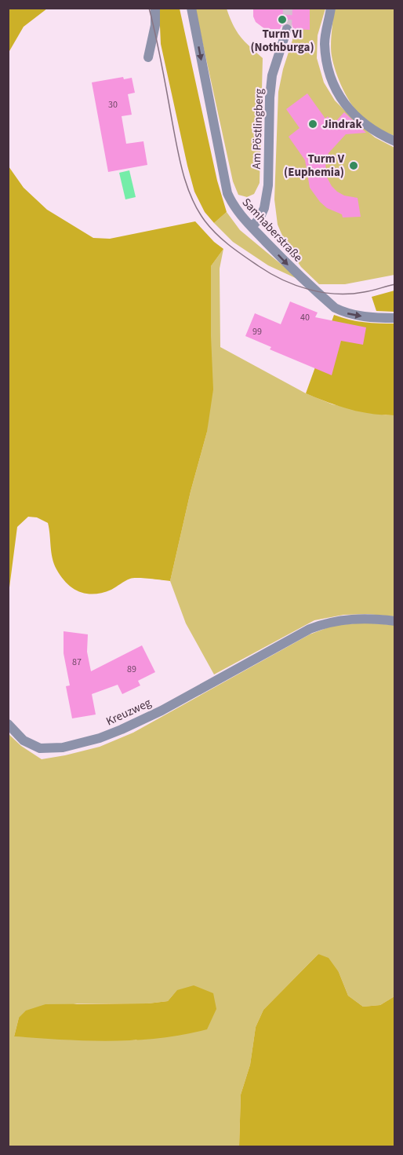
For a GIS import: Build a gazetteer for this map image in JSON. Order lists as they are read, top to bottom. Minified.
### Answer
{"streets":{"street":["Am Pöstlingberg","Samhaberstraße","Kreuzweg"]},"crossings":[["Am Pöstlingberg","Samhaberstraße"]],"one_way":["Samhaberstraße"],"places":["Turm VI (Nothburga)","Jindrak","Turm V (Euphemia)"],"house_numbers":["30","40","99","87","89"]}
